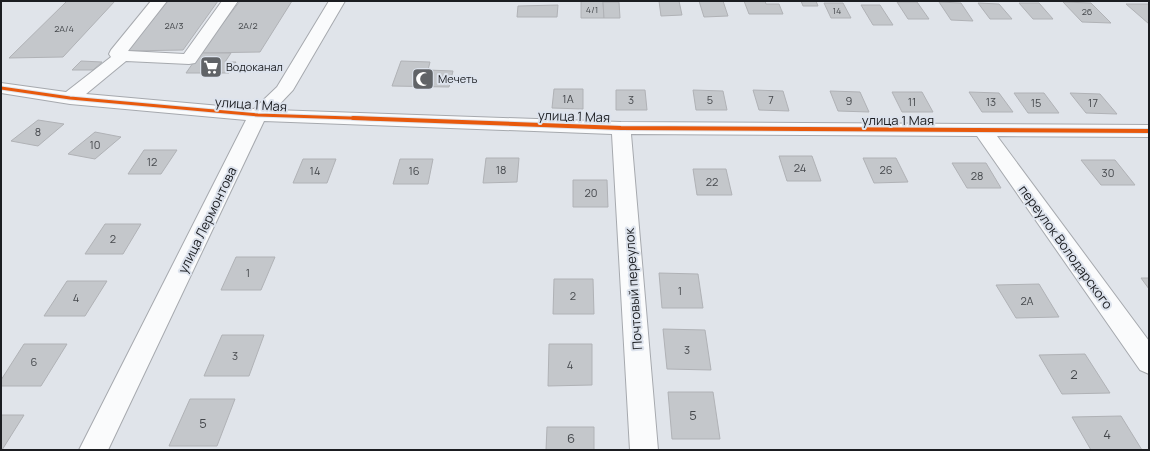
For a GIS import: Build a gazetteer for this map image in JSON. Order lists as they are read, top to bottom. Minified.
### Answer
{"streets":{"street":["улица 1 Мая","улица Лермонтова","переулок Володарского","Почтовый переулок"]},"crossings":[["улица 1 Мая","улица Лермонтова"],["улица 1 Мая","переулок Володарского"],["улица 1 Мая","Почтовый переулок"]],"places":{"supermarket":["Водоканал"],"mosque":["Мечеть"]},"house_numbers":["4/1","14","26","2А/3","2А/2","2А/4","1А","3","5","7","9","11","13","15","17","8","10","12","24","18","26","14","16","30","28","22","20","2","1","1","2","4","2А","3","3","6","4","2","5","5","4","6"]}
